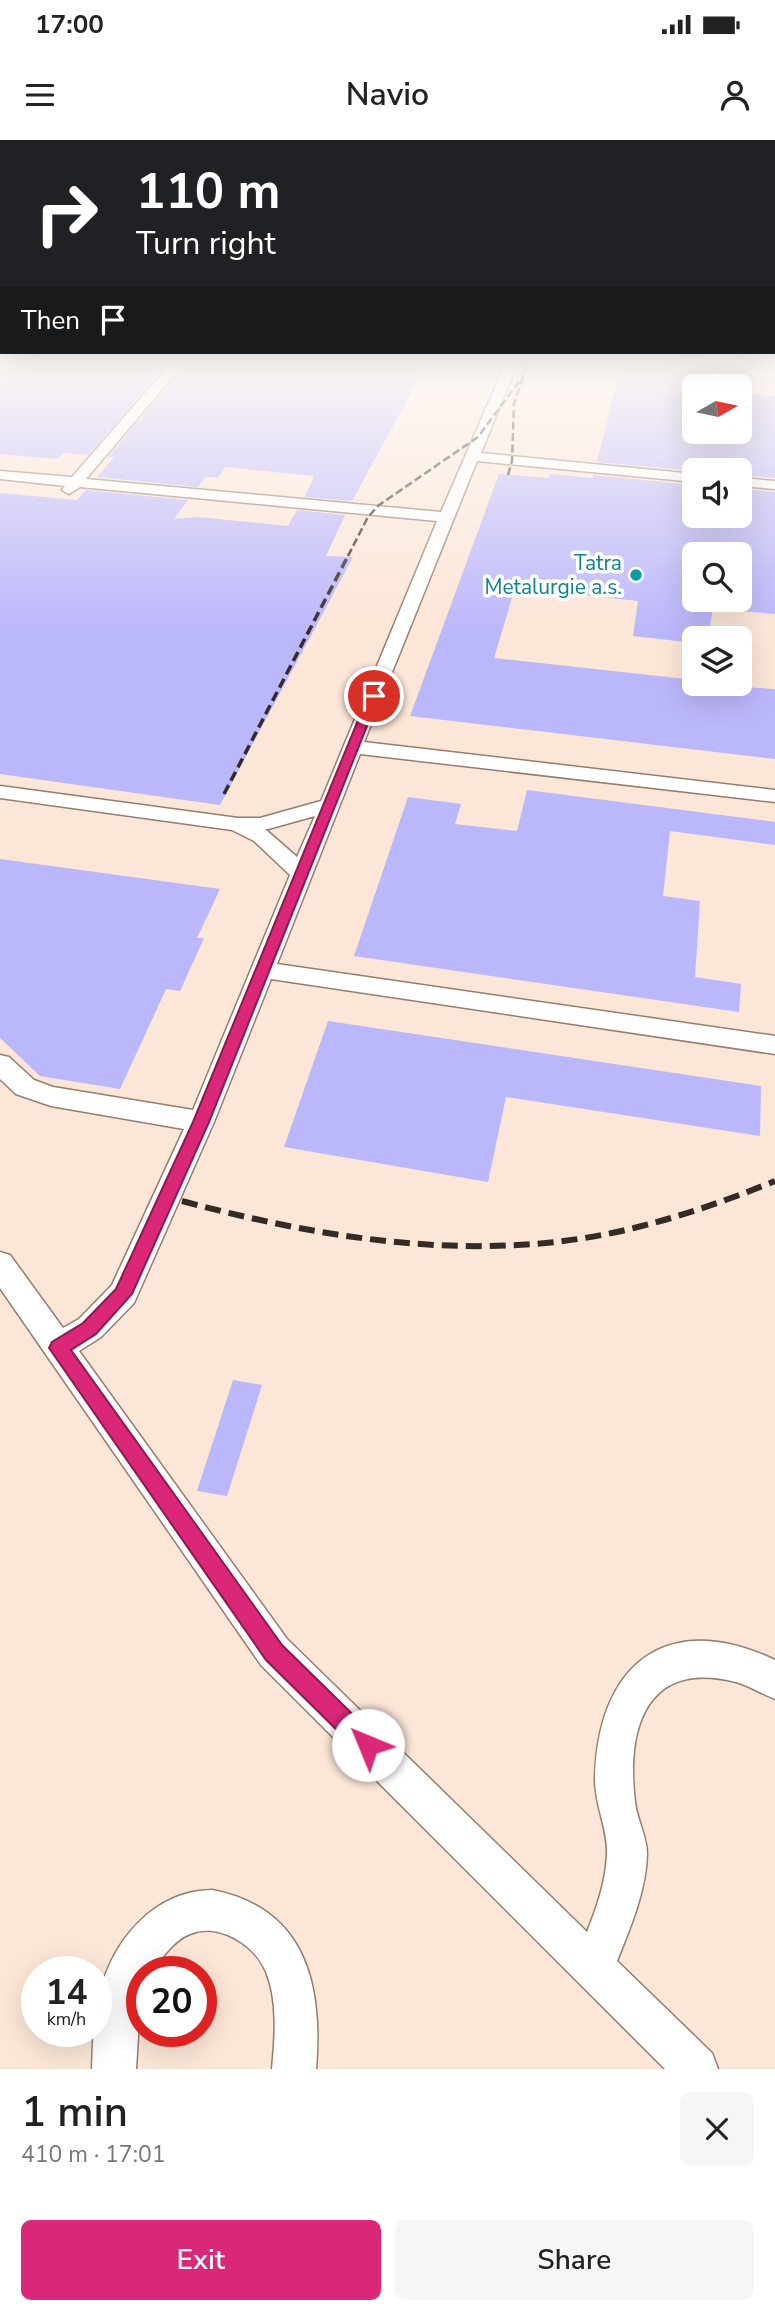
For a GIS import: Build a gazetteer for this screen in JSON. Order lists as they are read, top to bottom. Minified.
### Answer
{"places":["Tatra Metalurgie a.s."],"north":"right","page":{"status":"17:00","header":"Navio","turn":["110 m","Turn right"],"then":"Then","speed":"14 km/h","limit":"20","heading":["1 min","410 m · 17:01"],"buttons":["Exit","Share"]}}
